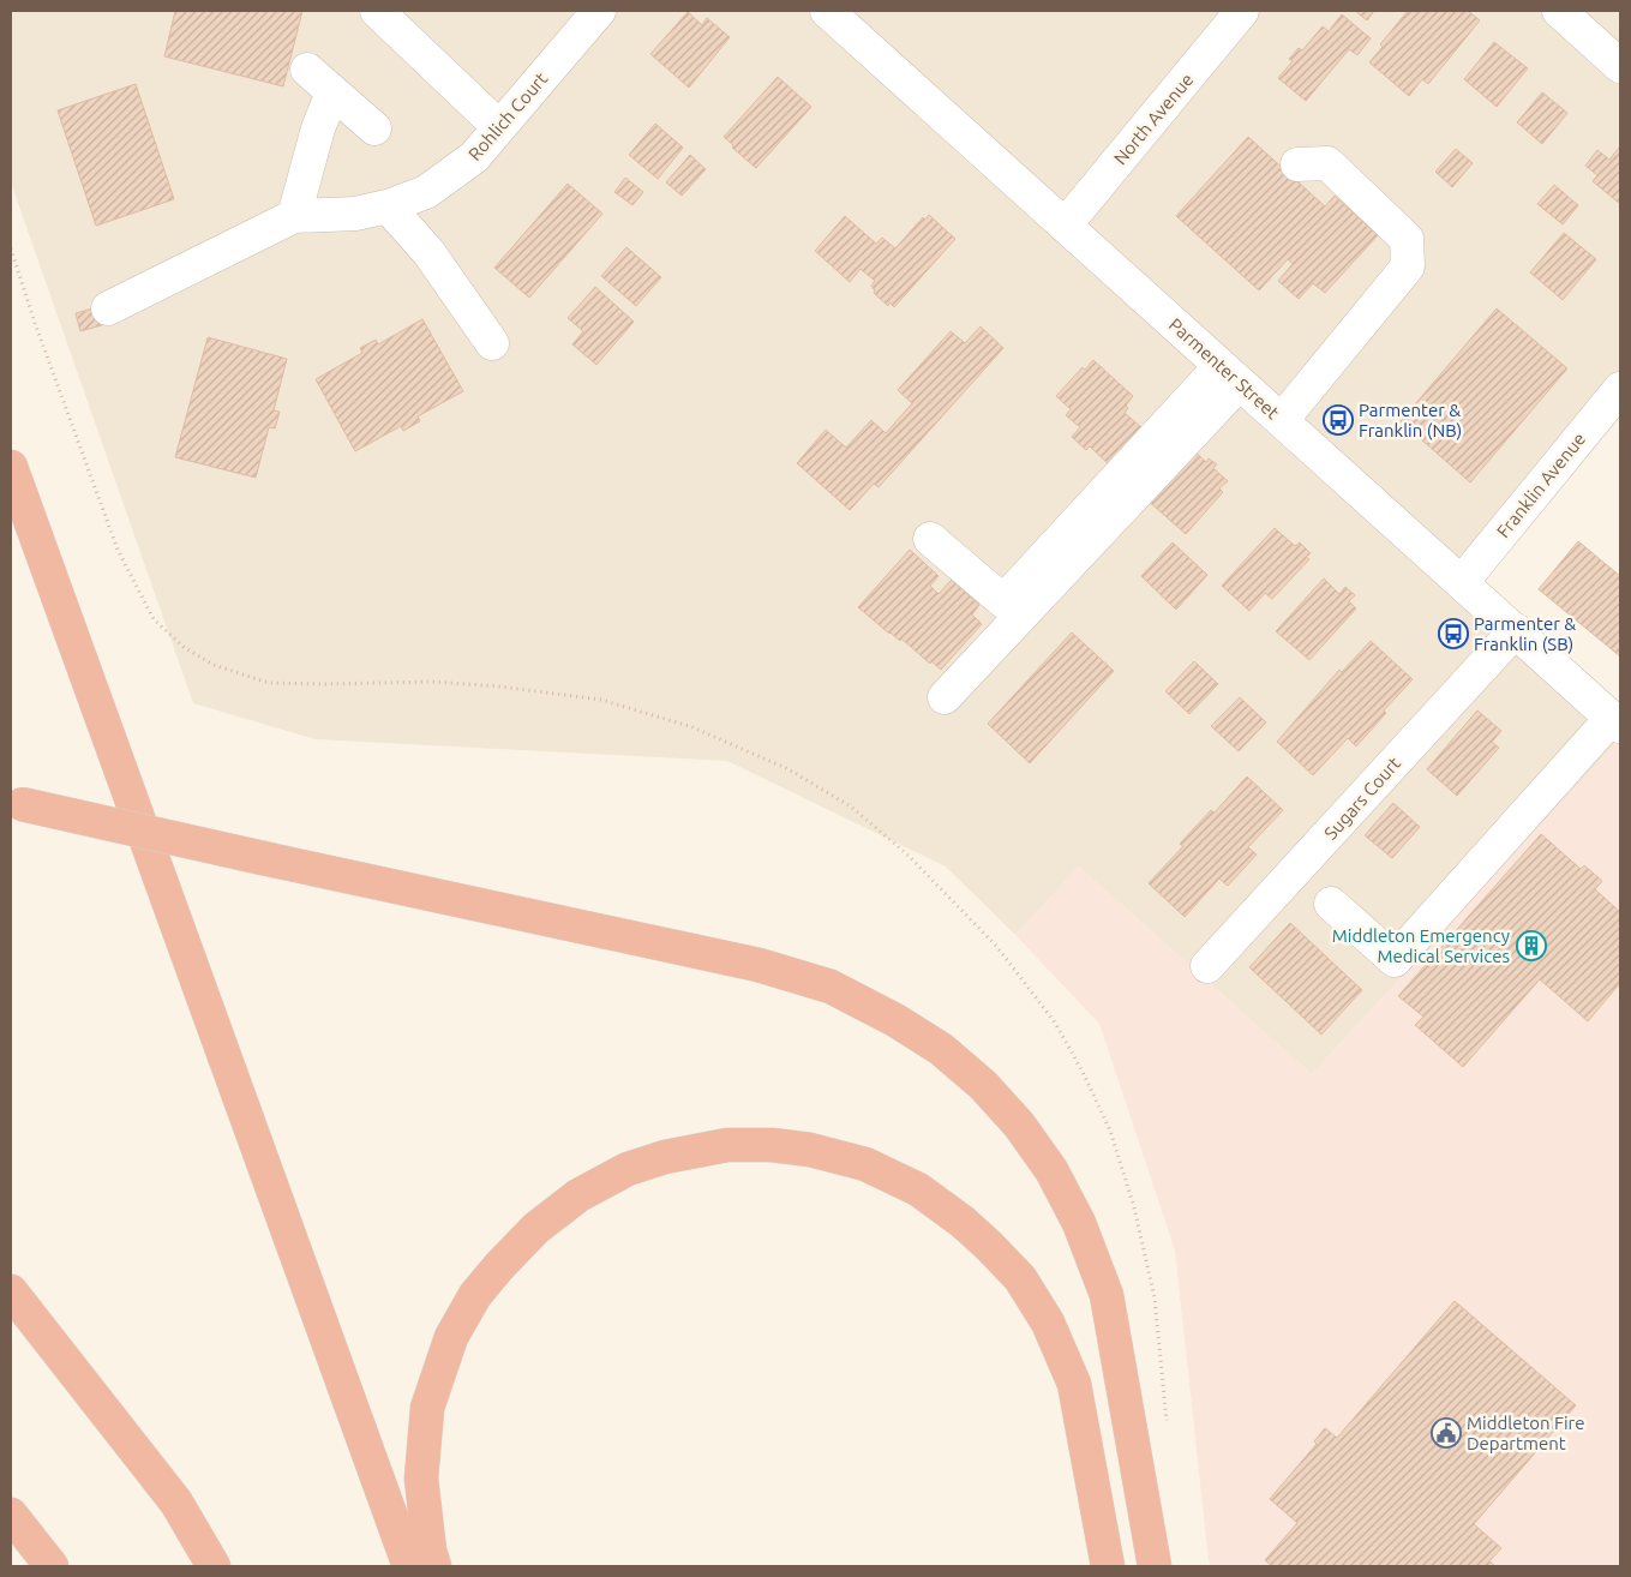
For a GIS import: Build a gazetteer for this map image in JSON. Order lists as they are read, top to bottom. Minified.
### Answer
{"streets":{"street":["Rohlich Court","North Avenue","Parmenter Street","Franklin Avenue","Sugars Court"]},"crossings":[["North Avenue","Parmenter Street"],["Parmenter Street","Franklin Avenue"],["Parmenter Street","Sugars Court"]],"places":{"bus stop":["Parmenter & Franklin (NB)","Parmenter & Franklin (SB)"],"building":["Middleton Emergency Medical Services"],"public building":["Middleton Fire Department"]}}
